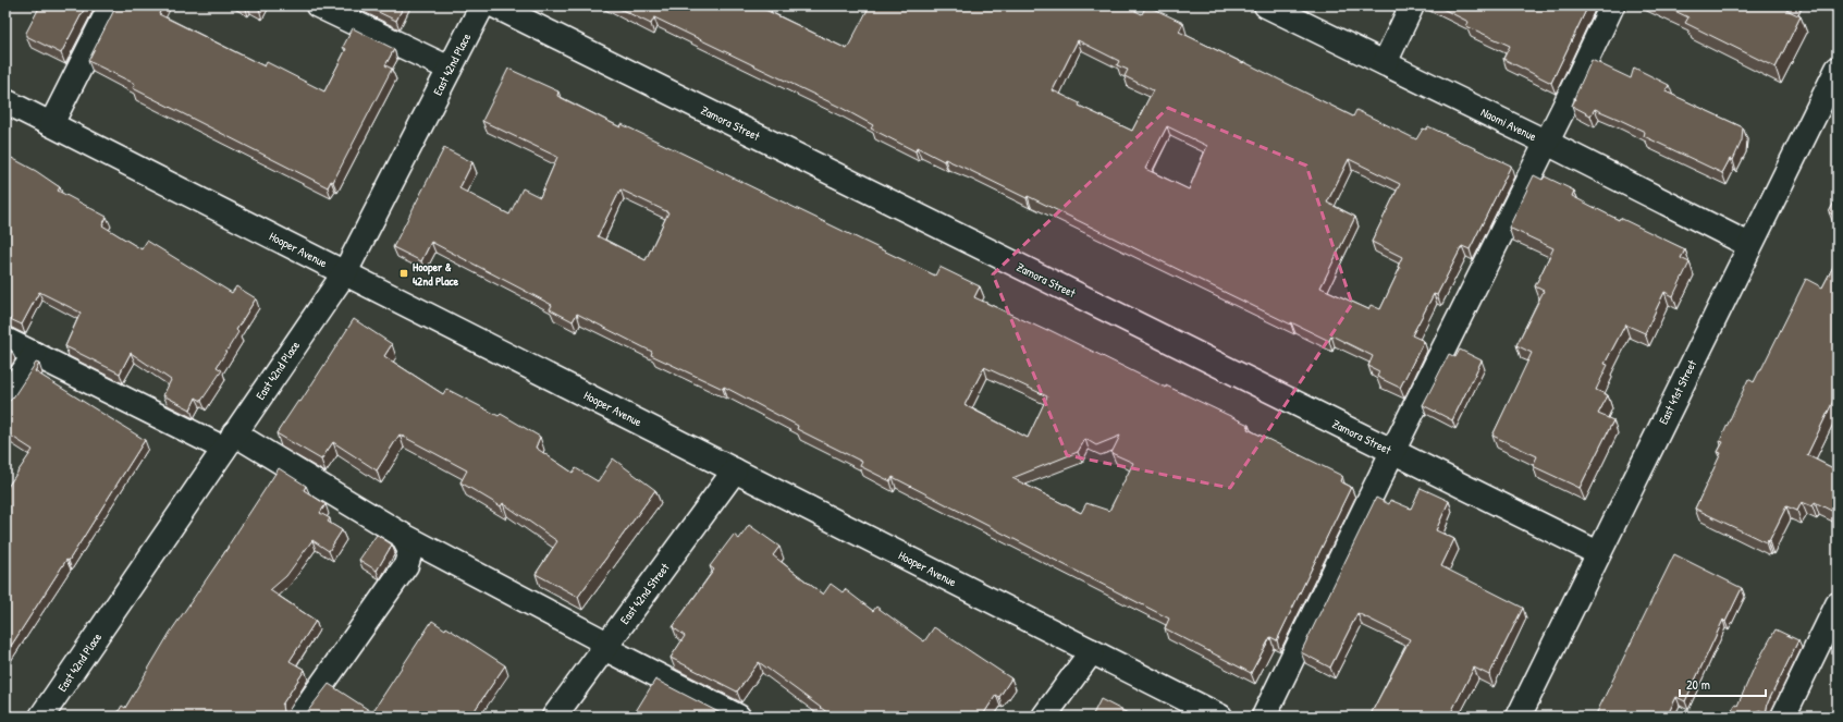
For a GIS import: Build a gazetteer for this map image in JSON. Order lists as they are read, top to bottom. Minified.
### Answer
{"streets":{"street":["East 42nd Place","Zamora Street","Naomi Avenue","Hooper Avenue","East 41st Street","East 42nd Street"]},"crossings":[["East 42nd Place","Hooper Avenue"],["Zamora Street","East 41st Street"],["Naomi Avenue","East 41st Street"],["Hooper Avenue","East 42nd Street"]],"places":{"transit":["Hooper & 42nd Place"]},"scale_bar":"20 m"}
